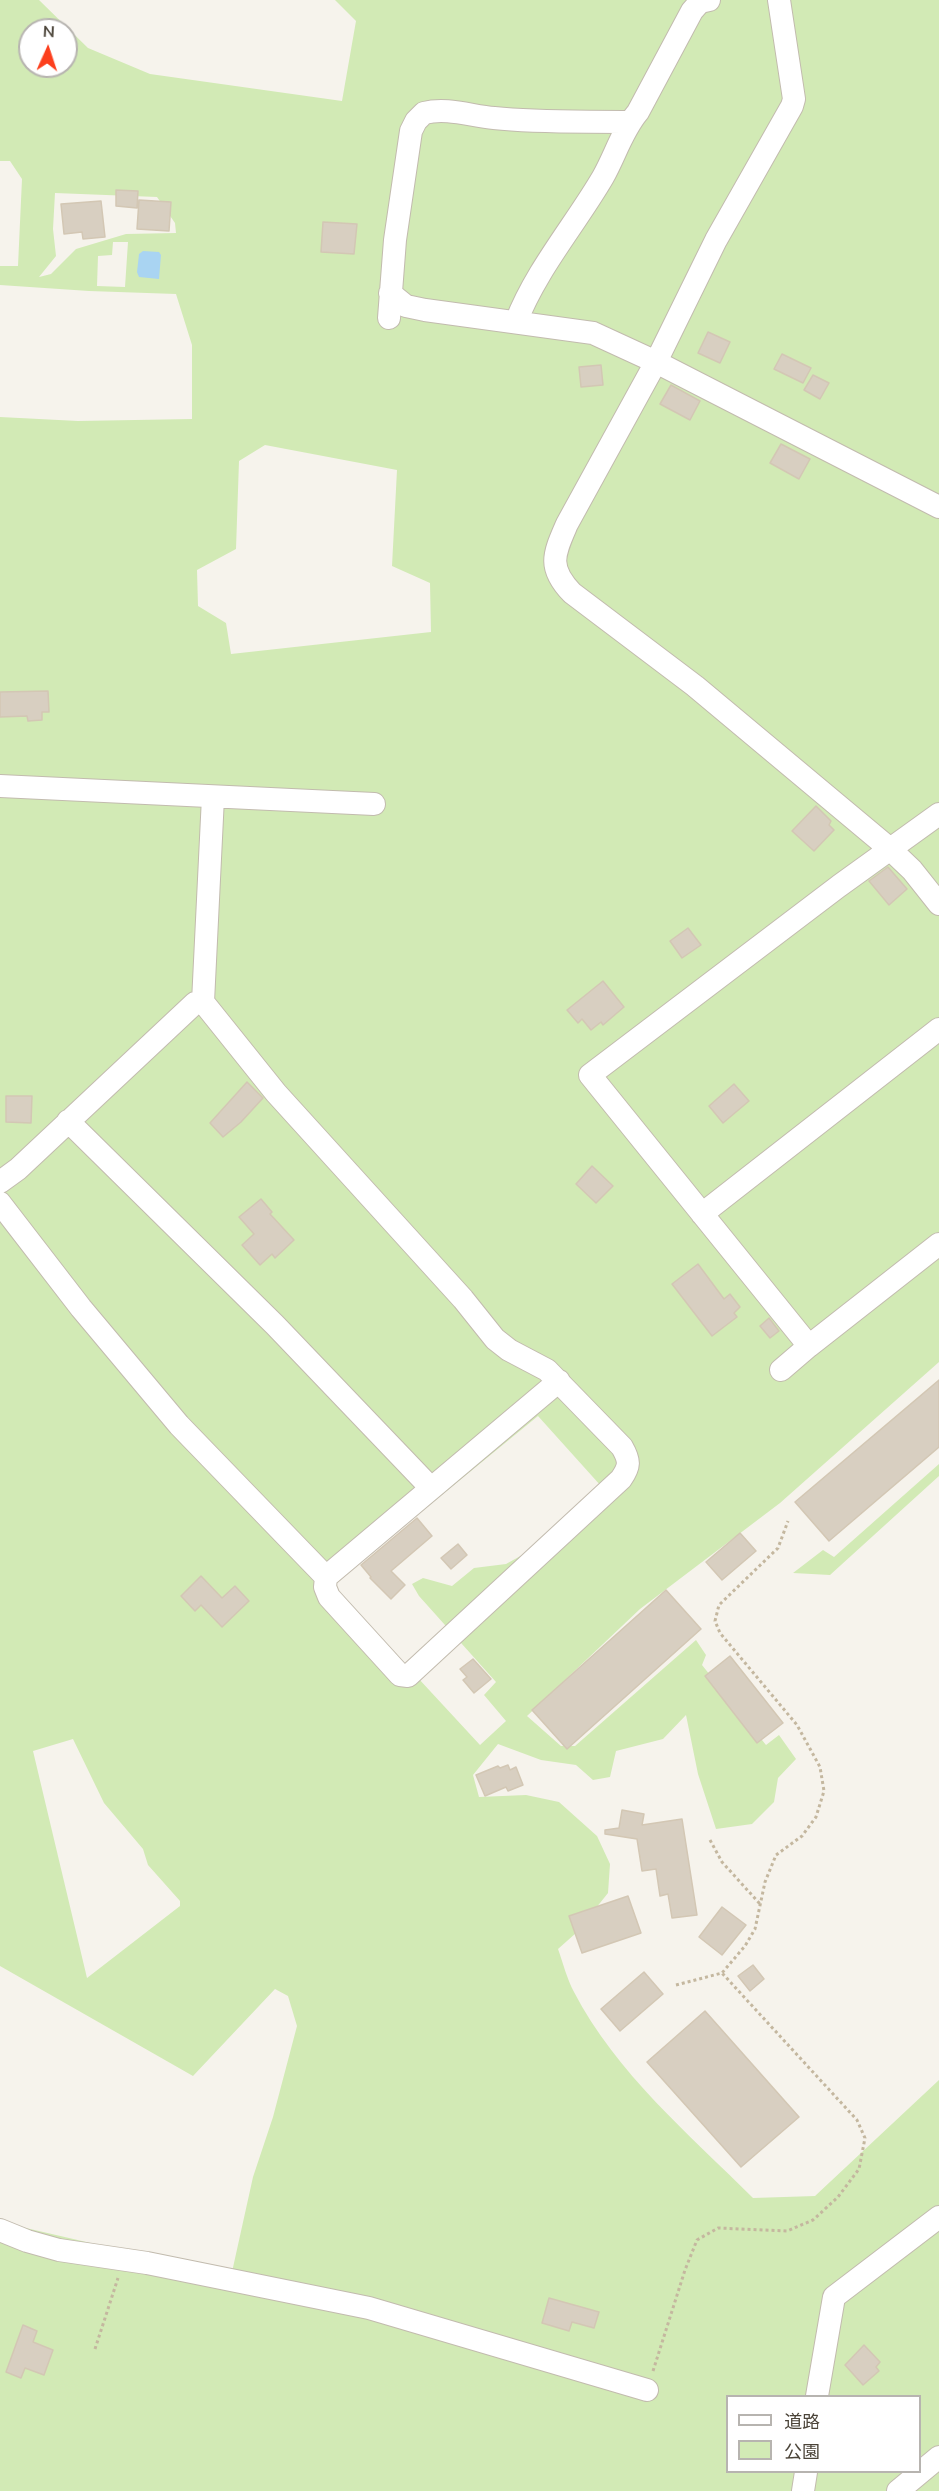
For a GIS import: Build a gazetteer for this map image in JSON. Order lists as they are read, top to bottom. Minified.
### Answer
{"legend":["道路","公園"],"north":"top"}
